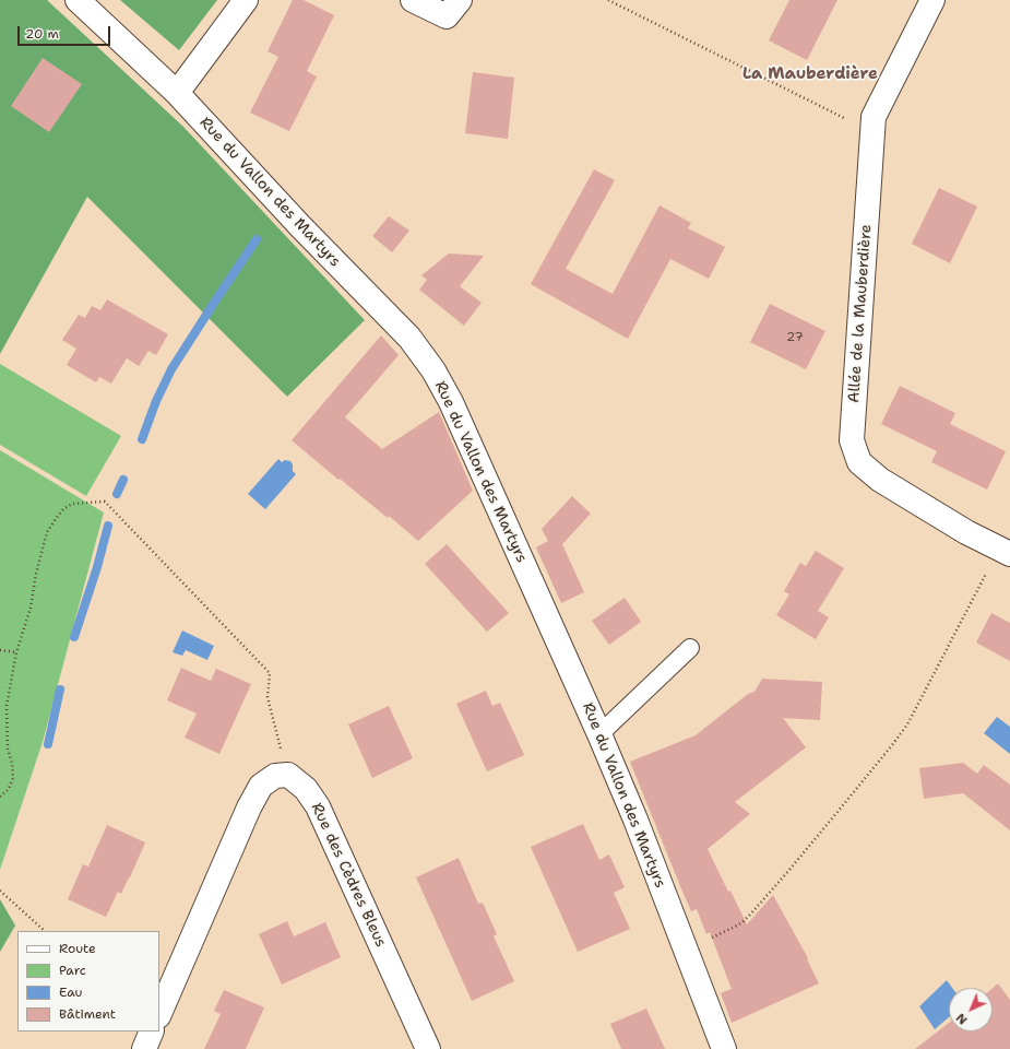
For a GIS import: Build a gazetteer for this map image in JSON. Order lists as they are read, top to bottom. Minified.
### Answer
{"streets":{"street":["Rue du Vallon des Martyrs","Allée de la Mauberdière","Rue des Cèdres Bleus"]},"districts":["La Mauberdière"],"house_numbers":["27"],"legend":["Route","Parc","Eau","Bâtiment"],"scale_bar":"20 m","north":"bottom left"}
